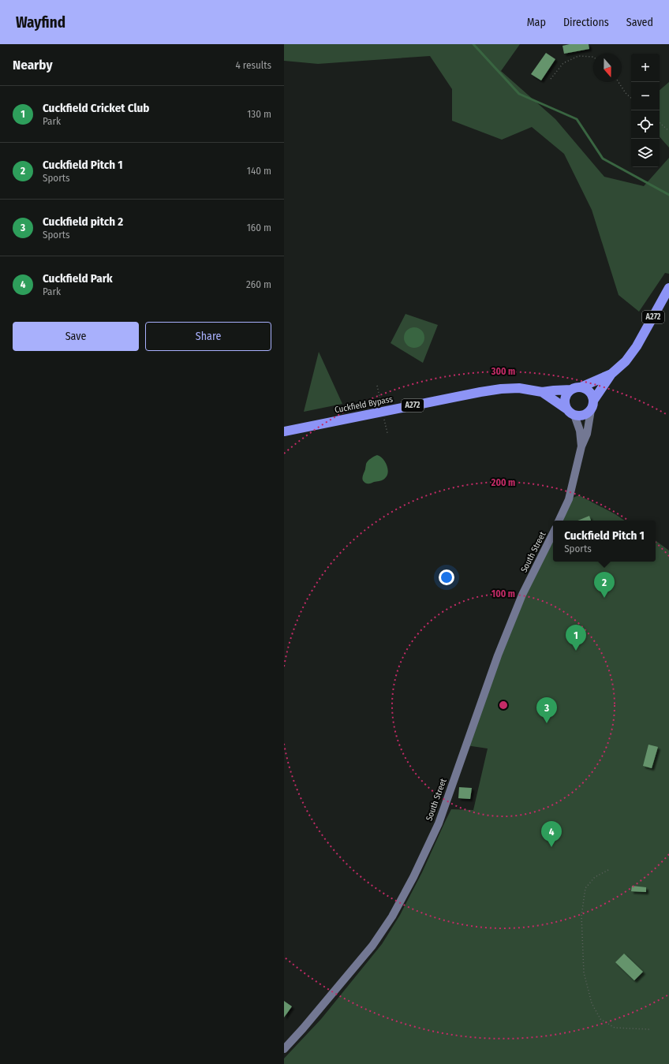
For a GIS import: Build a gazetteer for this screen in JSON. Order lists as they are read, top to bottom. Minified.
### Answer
{"streets":{"highway":["A272","Cuckfield Bypass"],"main road":["South Street"]},"crossings":[["A272","Cuckfield Bypass"]],"north":"bottom","page":{"header":"Wayfind","nav":["Map","Directions","Saved"],"heading":["Nearby","4 results"],"map_buttons":["+","−"],"list":[{"mark":"1","name":"Cuckfield Cricket Club","note":"Park","value":"130 m"},{"mark":"2","name":"Cuckfield Pitch 1","note":"Sports","value":"140 m"},{"mark":"3","name":"Cuckfield pitch 2","note":"Sports","value":"160 m"},{"mark":"4","name":"Cuckfield Park","note":"Park","value":"260 m"}],"buttons":["Save","Share"],"popup":["Cuckfield Pitch 1","Sports"],"pins":["2","1","3","4"]},"rings":["300 m","200 m","100 m"]}
